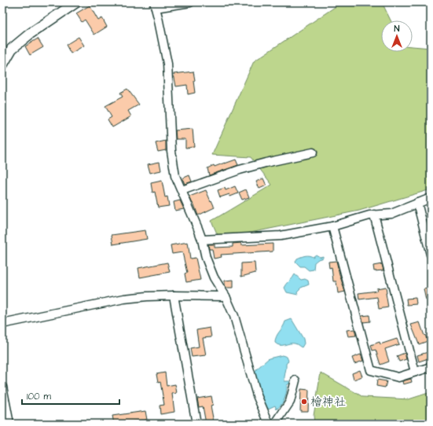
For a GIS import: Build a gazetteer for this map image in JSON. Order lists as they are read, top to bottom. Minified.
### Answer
{"places":["檜神社"],"scale_bar":"100 m","north":"top"}
